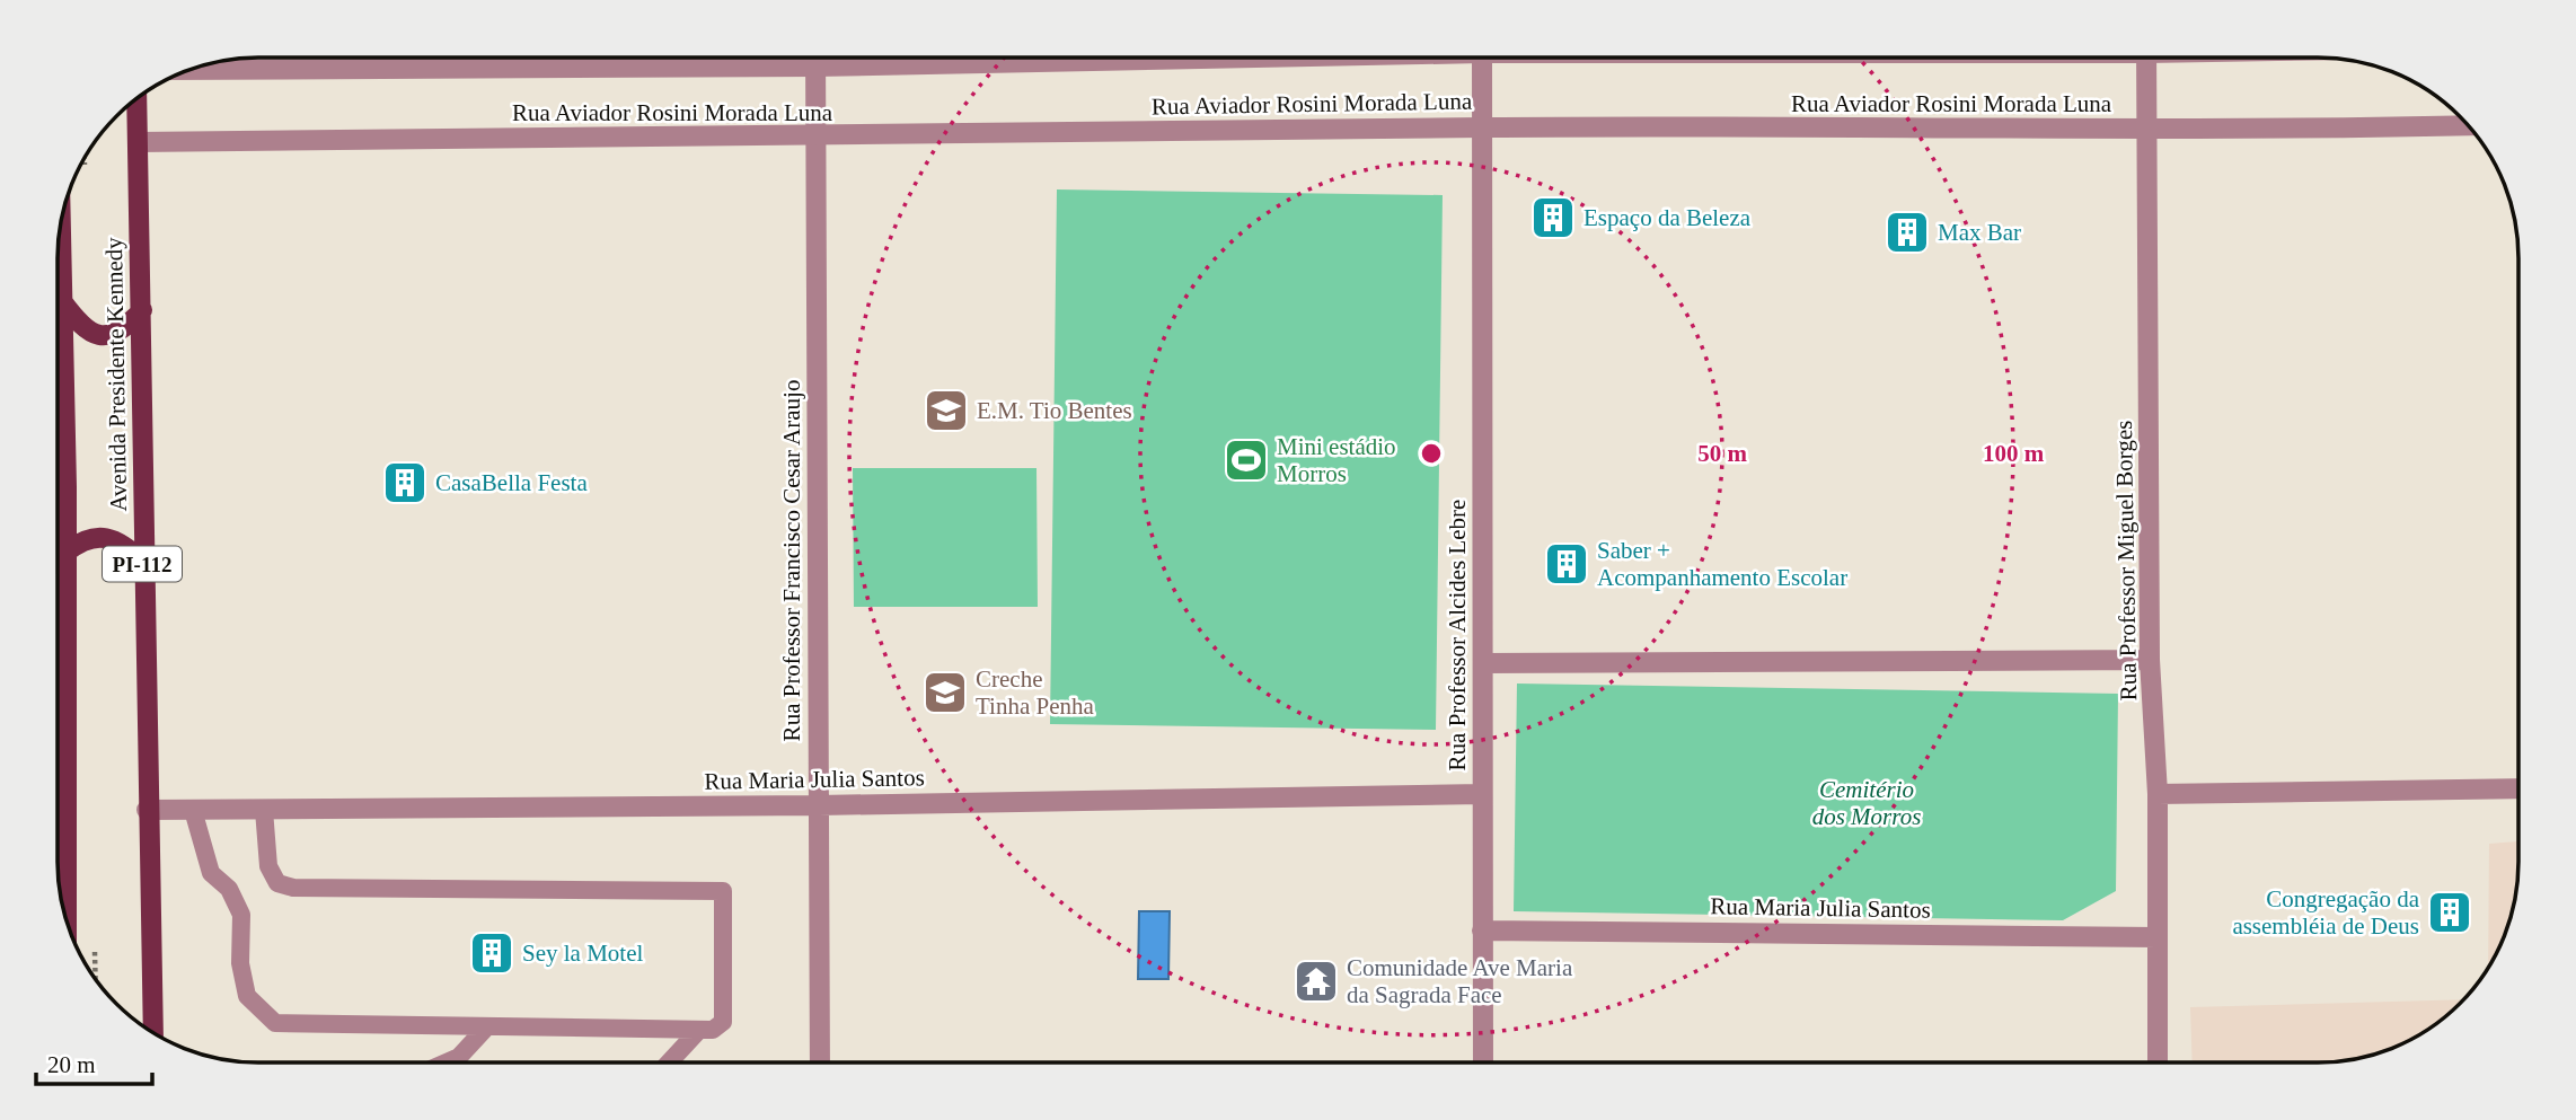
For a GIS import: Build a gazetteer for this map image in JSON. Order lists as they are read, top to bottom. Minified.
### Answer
{"streets":{"main road":["Avenida Presidente Kennedy","PI-112"],"street":["Rua Aviador Rosini Morada Luna","Rua Professor Francisco Cesar Araujo","Rua Professor Miguel Borges","Rua Professor Alcides Lebre","Rua Maria Julia Santos"]},"crossings":[["Rua Aviador Rosini Morada Luna","Avenida Presidente Kennedy"],["Rua Aviador Rosini Morada Luna","Rua Professor Francisco Cesar Araujo"],["Rua Aviador Rosini Morada Luna","Rua Professor Miguel Borges"],["Rua Aviador Rosini Morada Luna","Rua Professor Alcides Lebre"],["Avenida Presidente Kennedy","Rua Maria Julia Santos"],["Rua Professor Francisco Cesar Araujo","Rua Maria Julia Santos"],["Rua Professor Miguel Borges","Rua Maria Julia Santos"],["Rua Professor Alcides Lebre","Rua Maria Julia Santos"]],"parks":["Cemitério dos Morros"],"places":{"building":["Espaço da Beleza","Max Bar","CasaBella Festa","Saber + Acompanhamento Escolar","Congregação da assembléia de Deus","Sey la Motel"],"school or university":["E.M. Tio Bentes","Creche Tinha Penha"],"sports":["Mini estádio Morros"],"temple":["Comunidade Ave Maria da Sagrada Face"]},"scale_bar":"20 m","rings":["50 m","100 m"]}
